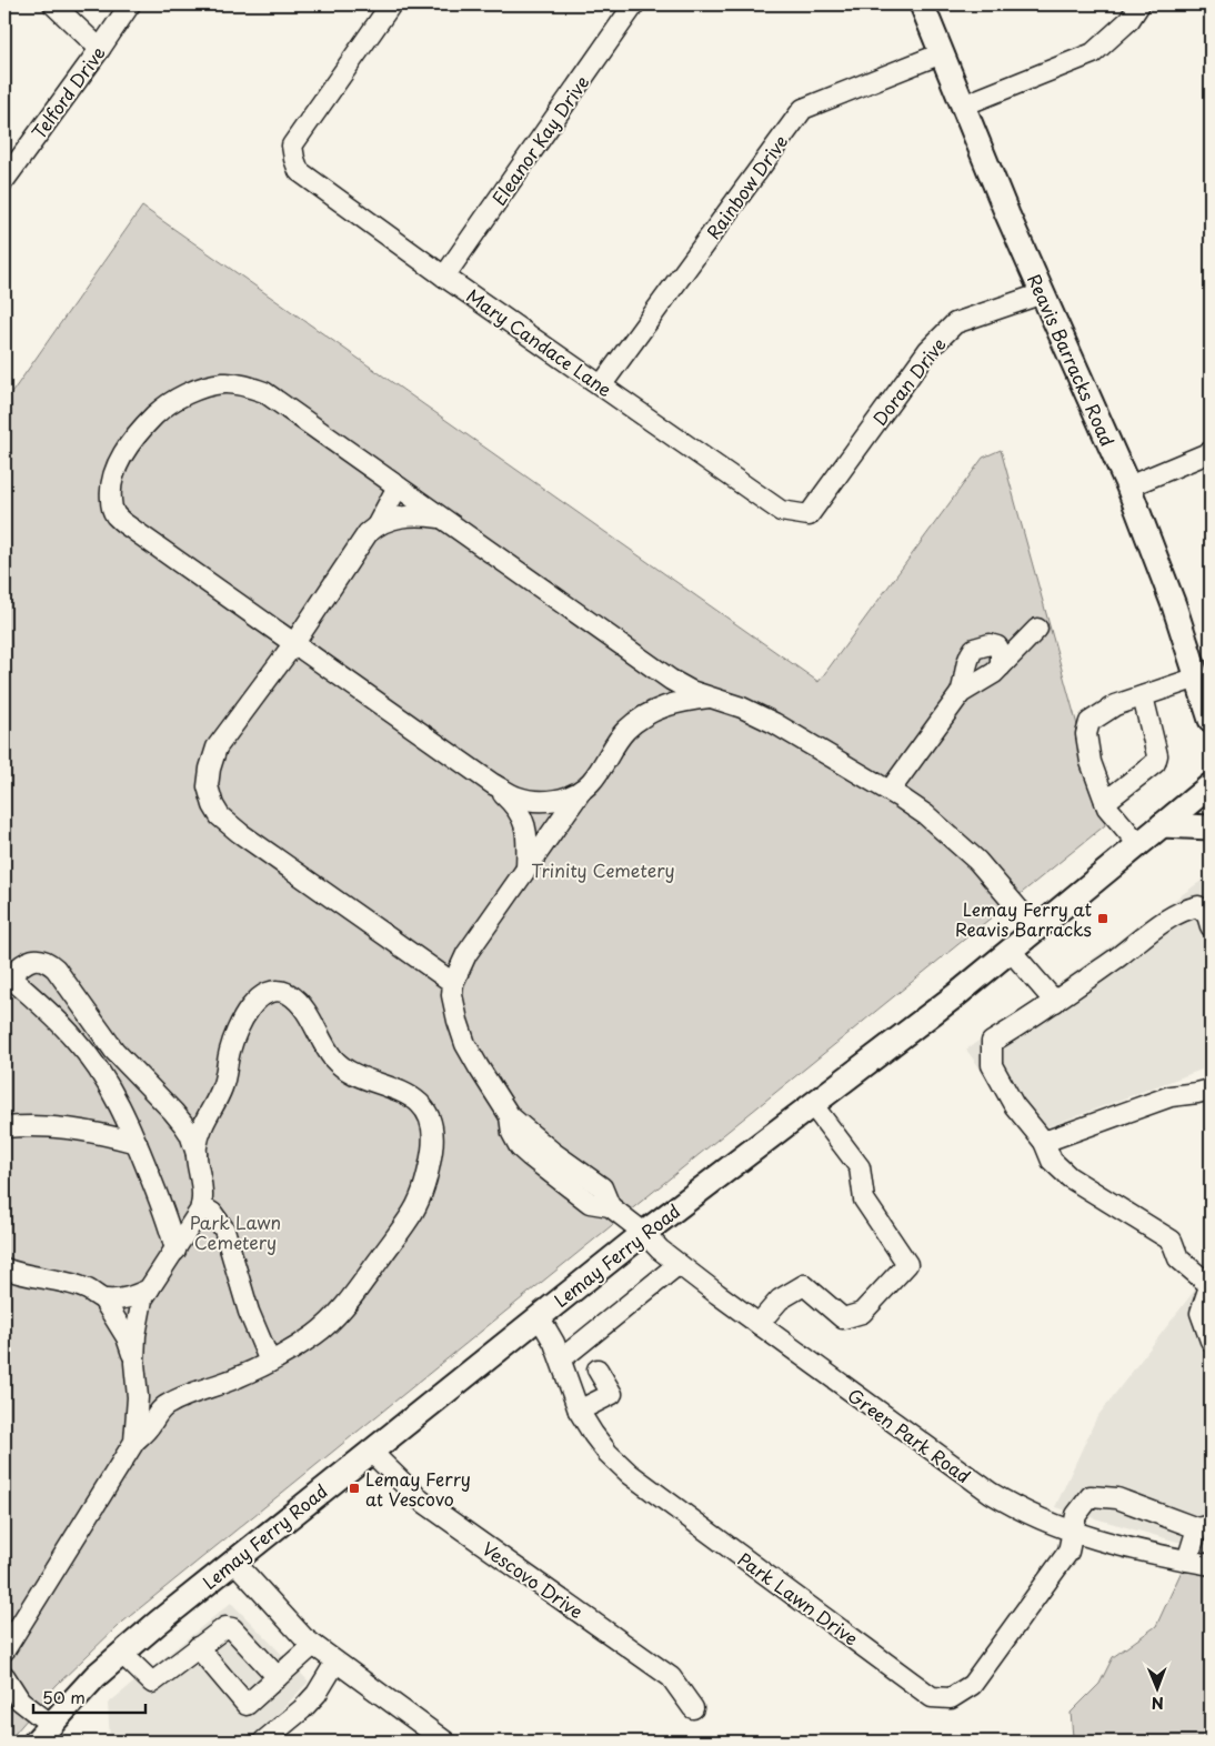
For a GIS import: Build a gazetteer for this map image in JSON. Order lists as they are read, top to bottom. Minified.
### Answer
{"streets":{"main road":["Reavis Barracks Road","Lemay Ferry Road"],"street":["Telford Drive","Eleanor Kay Drive","Rainbow Drive","Mary Candace Lane","Doran Drive","Green Park Road","Vescovo Drive","Park Lawn Drive"]},"crossings":[["Eleanor Kay Drive","Mary Candace Lane"],["Rainbow Drive","Mary Candace Lane"],["Rainbow Drive","Reavis Barracks Road"],["Mary Candace Lane","Doran Drive"],["Reavis Barracks Road","Doran Drive"],["Lemay Ferry Road","Green Park Road"],["Lemay Ferry Road","Vescovo Drive"],["Lemay Ferry Road","Park Lawn Drive"],["Green Park Road","Park Lawn Drive"]],"parks":["Trinity Cemetery","Park Lawn Cemetery"],"places":{"transit":["Lemay Ferry at Reavis Barracks","Lemay Ferry at Vescovo"]},"scale_bar":"50 m","north":"bottom"}
